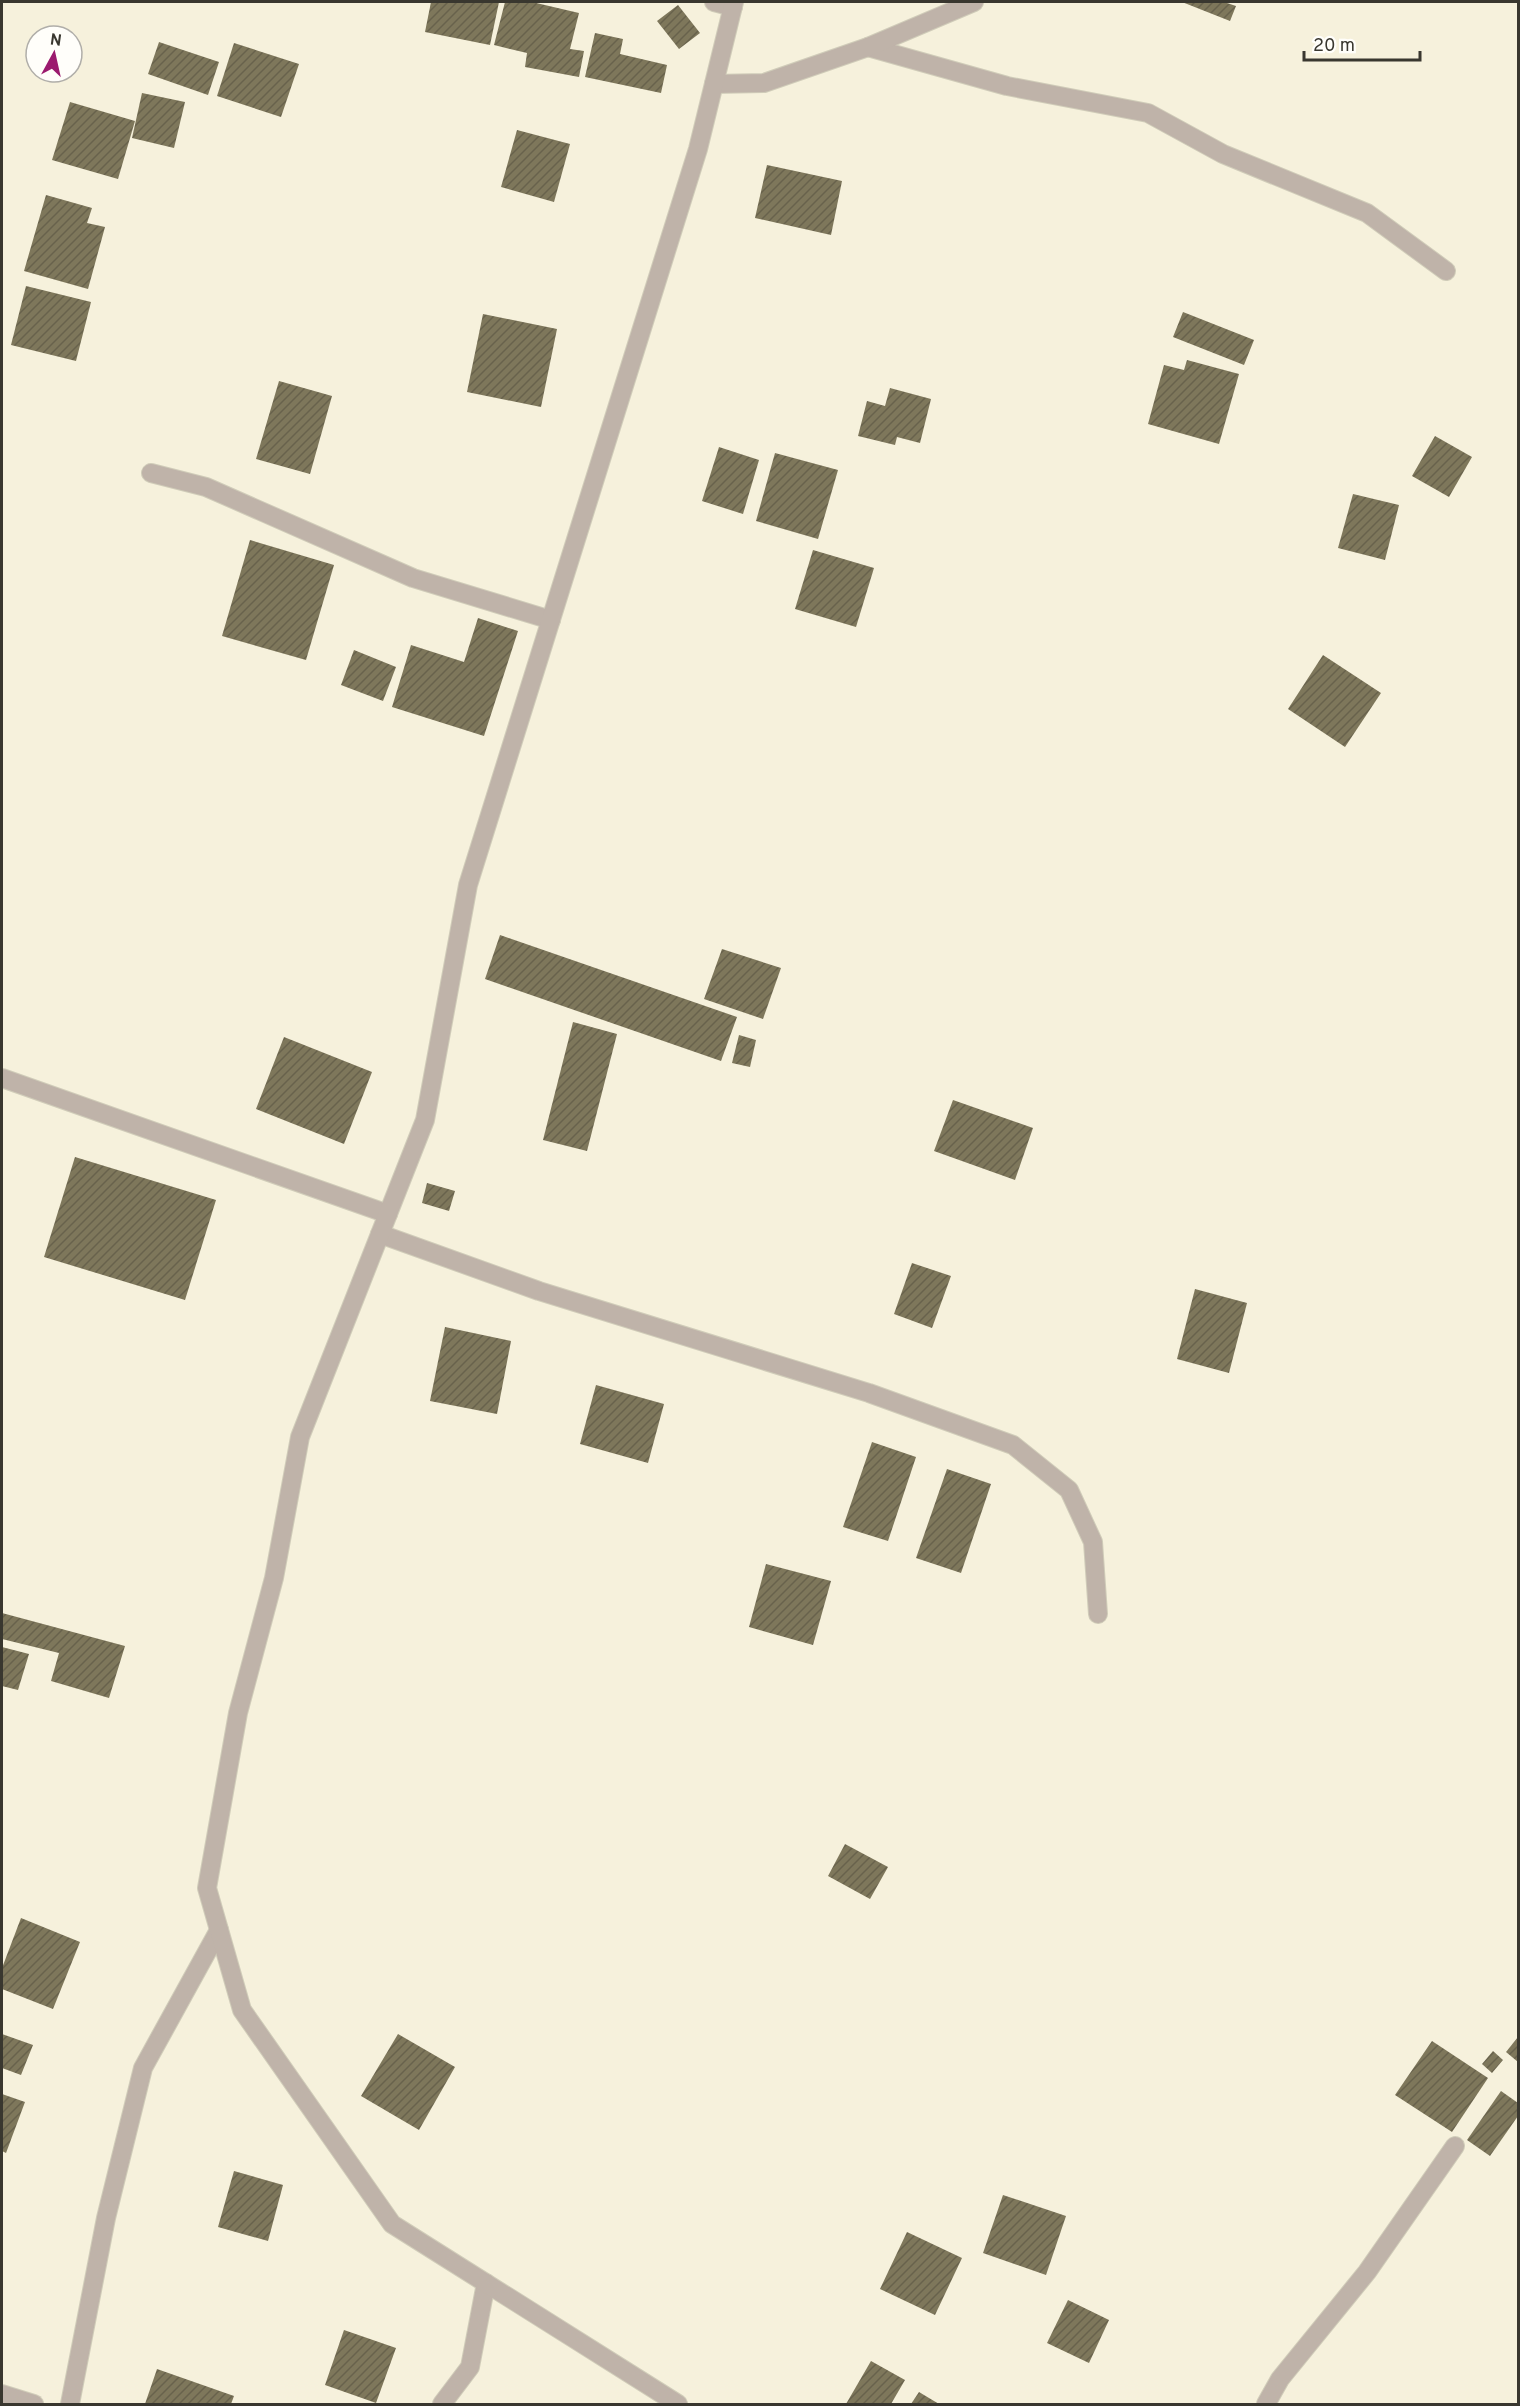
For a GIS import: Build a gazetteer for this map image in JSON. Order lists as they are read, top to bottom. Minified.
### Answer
{"scale_bar":"20 m","north":"top"}
